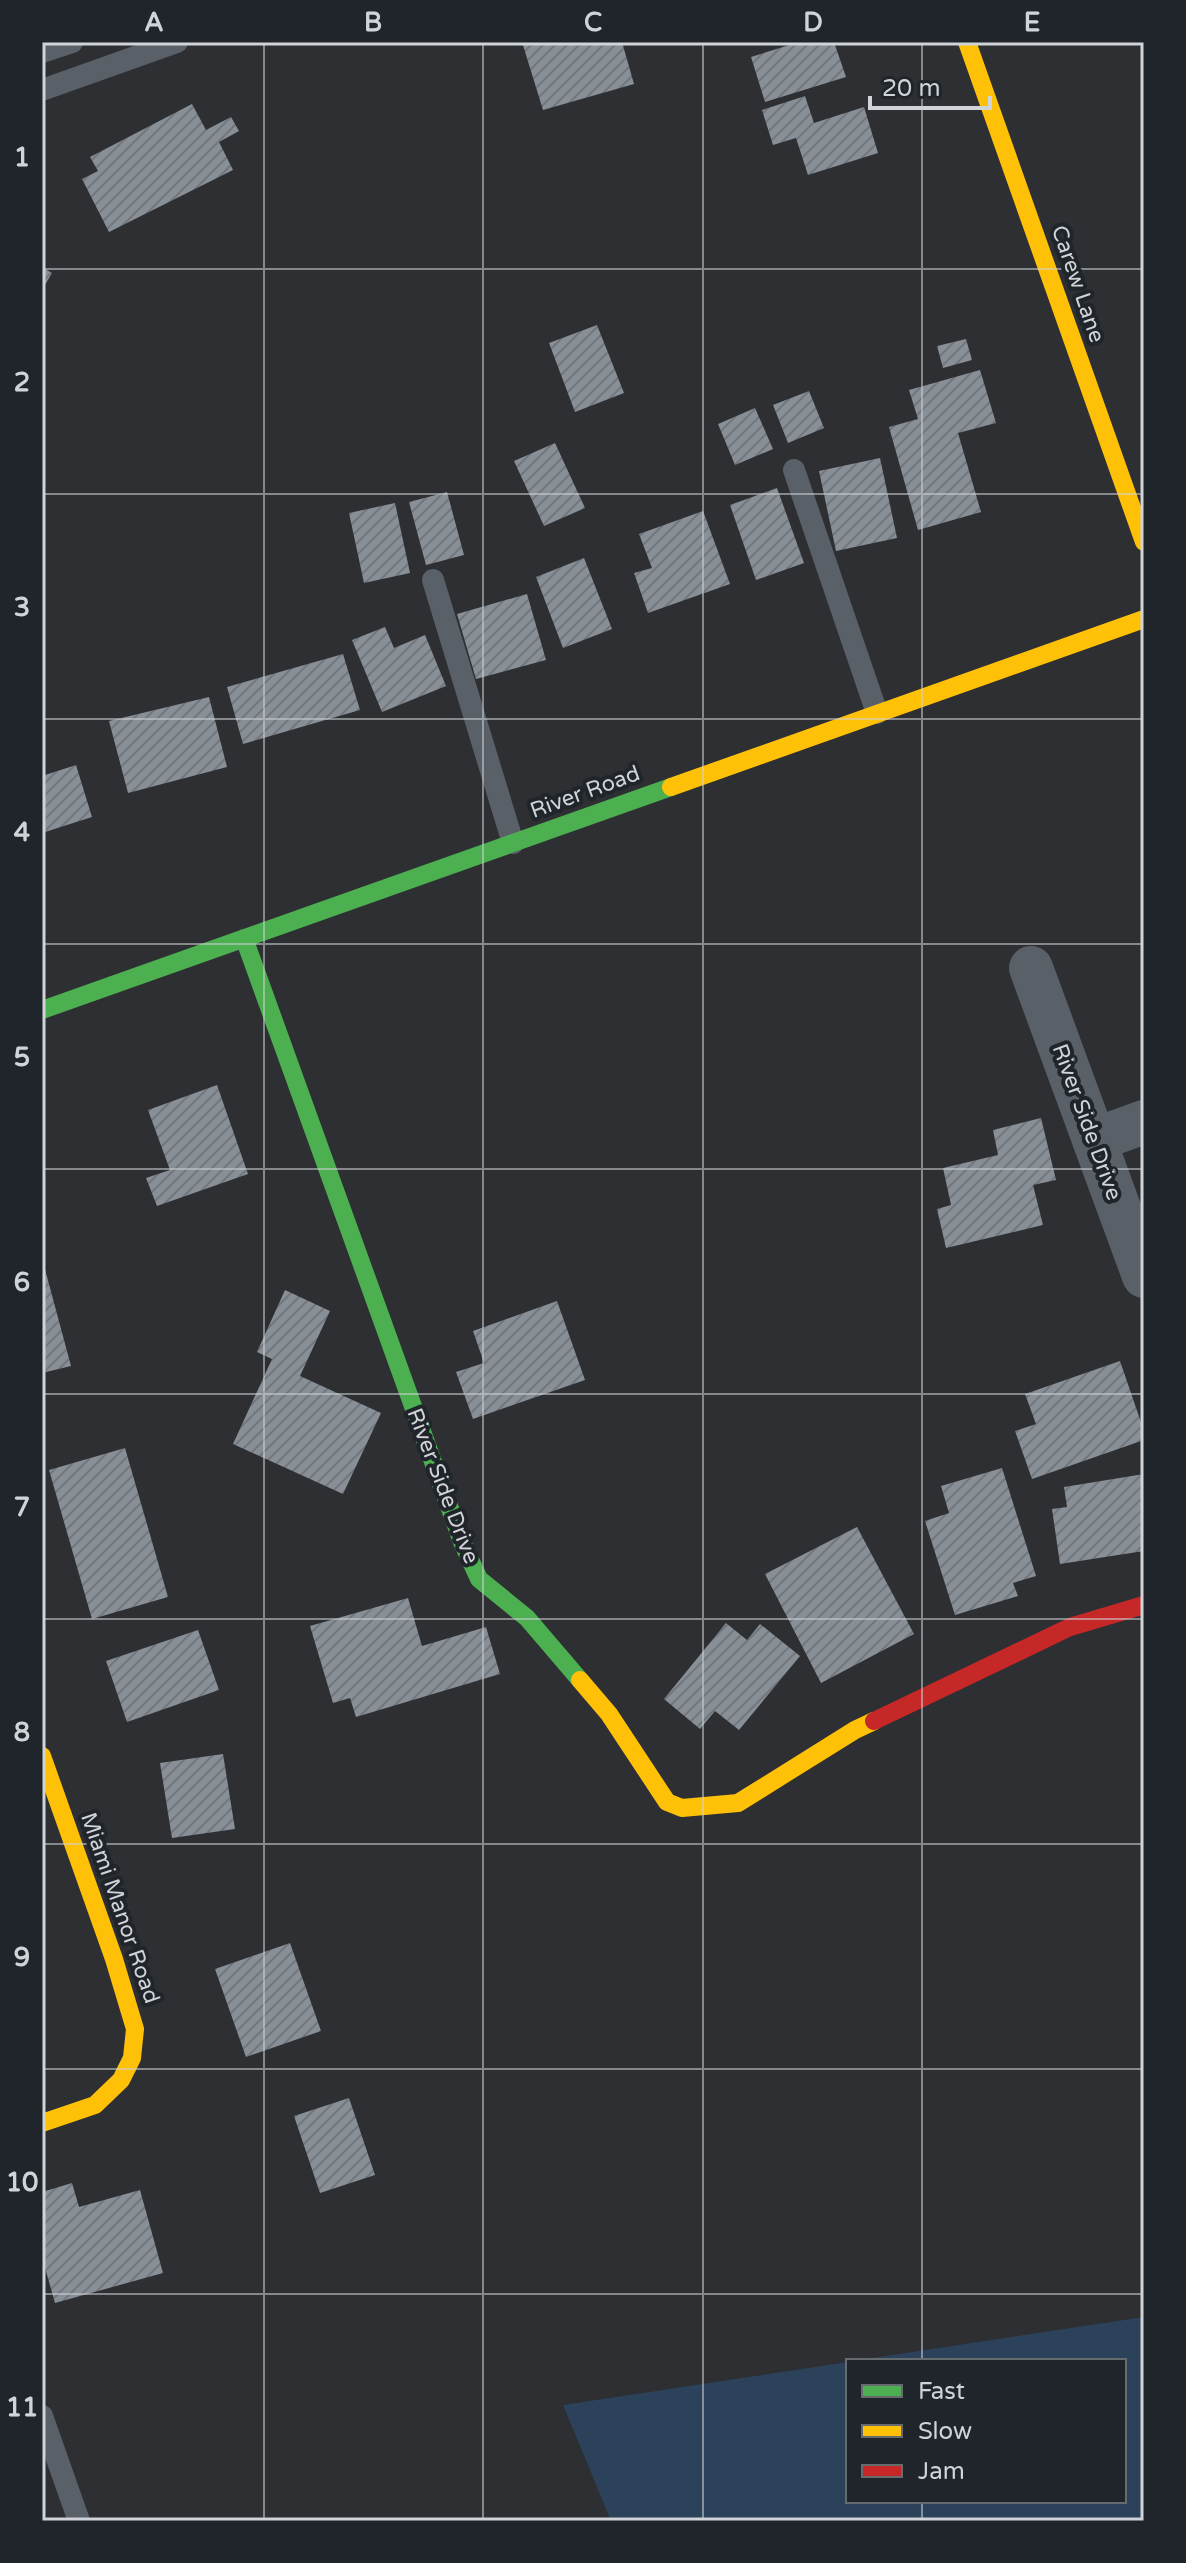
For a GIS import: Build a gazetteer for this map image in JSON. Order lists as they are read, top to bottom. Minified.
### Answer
{"streets":{"street":["Carew Lane","River Road","River Side Drive","Miami Manor Road"]},"crossings":[["River Road","River Side Drive"]],"legend":["Fast","Slow","Jam"],"scale_bar":"20 m","grid":{"columns":["A","B","C","D","E"],"rows":["1","2","3","4","5","6","7","8","9","10","11"]}}
